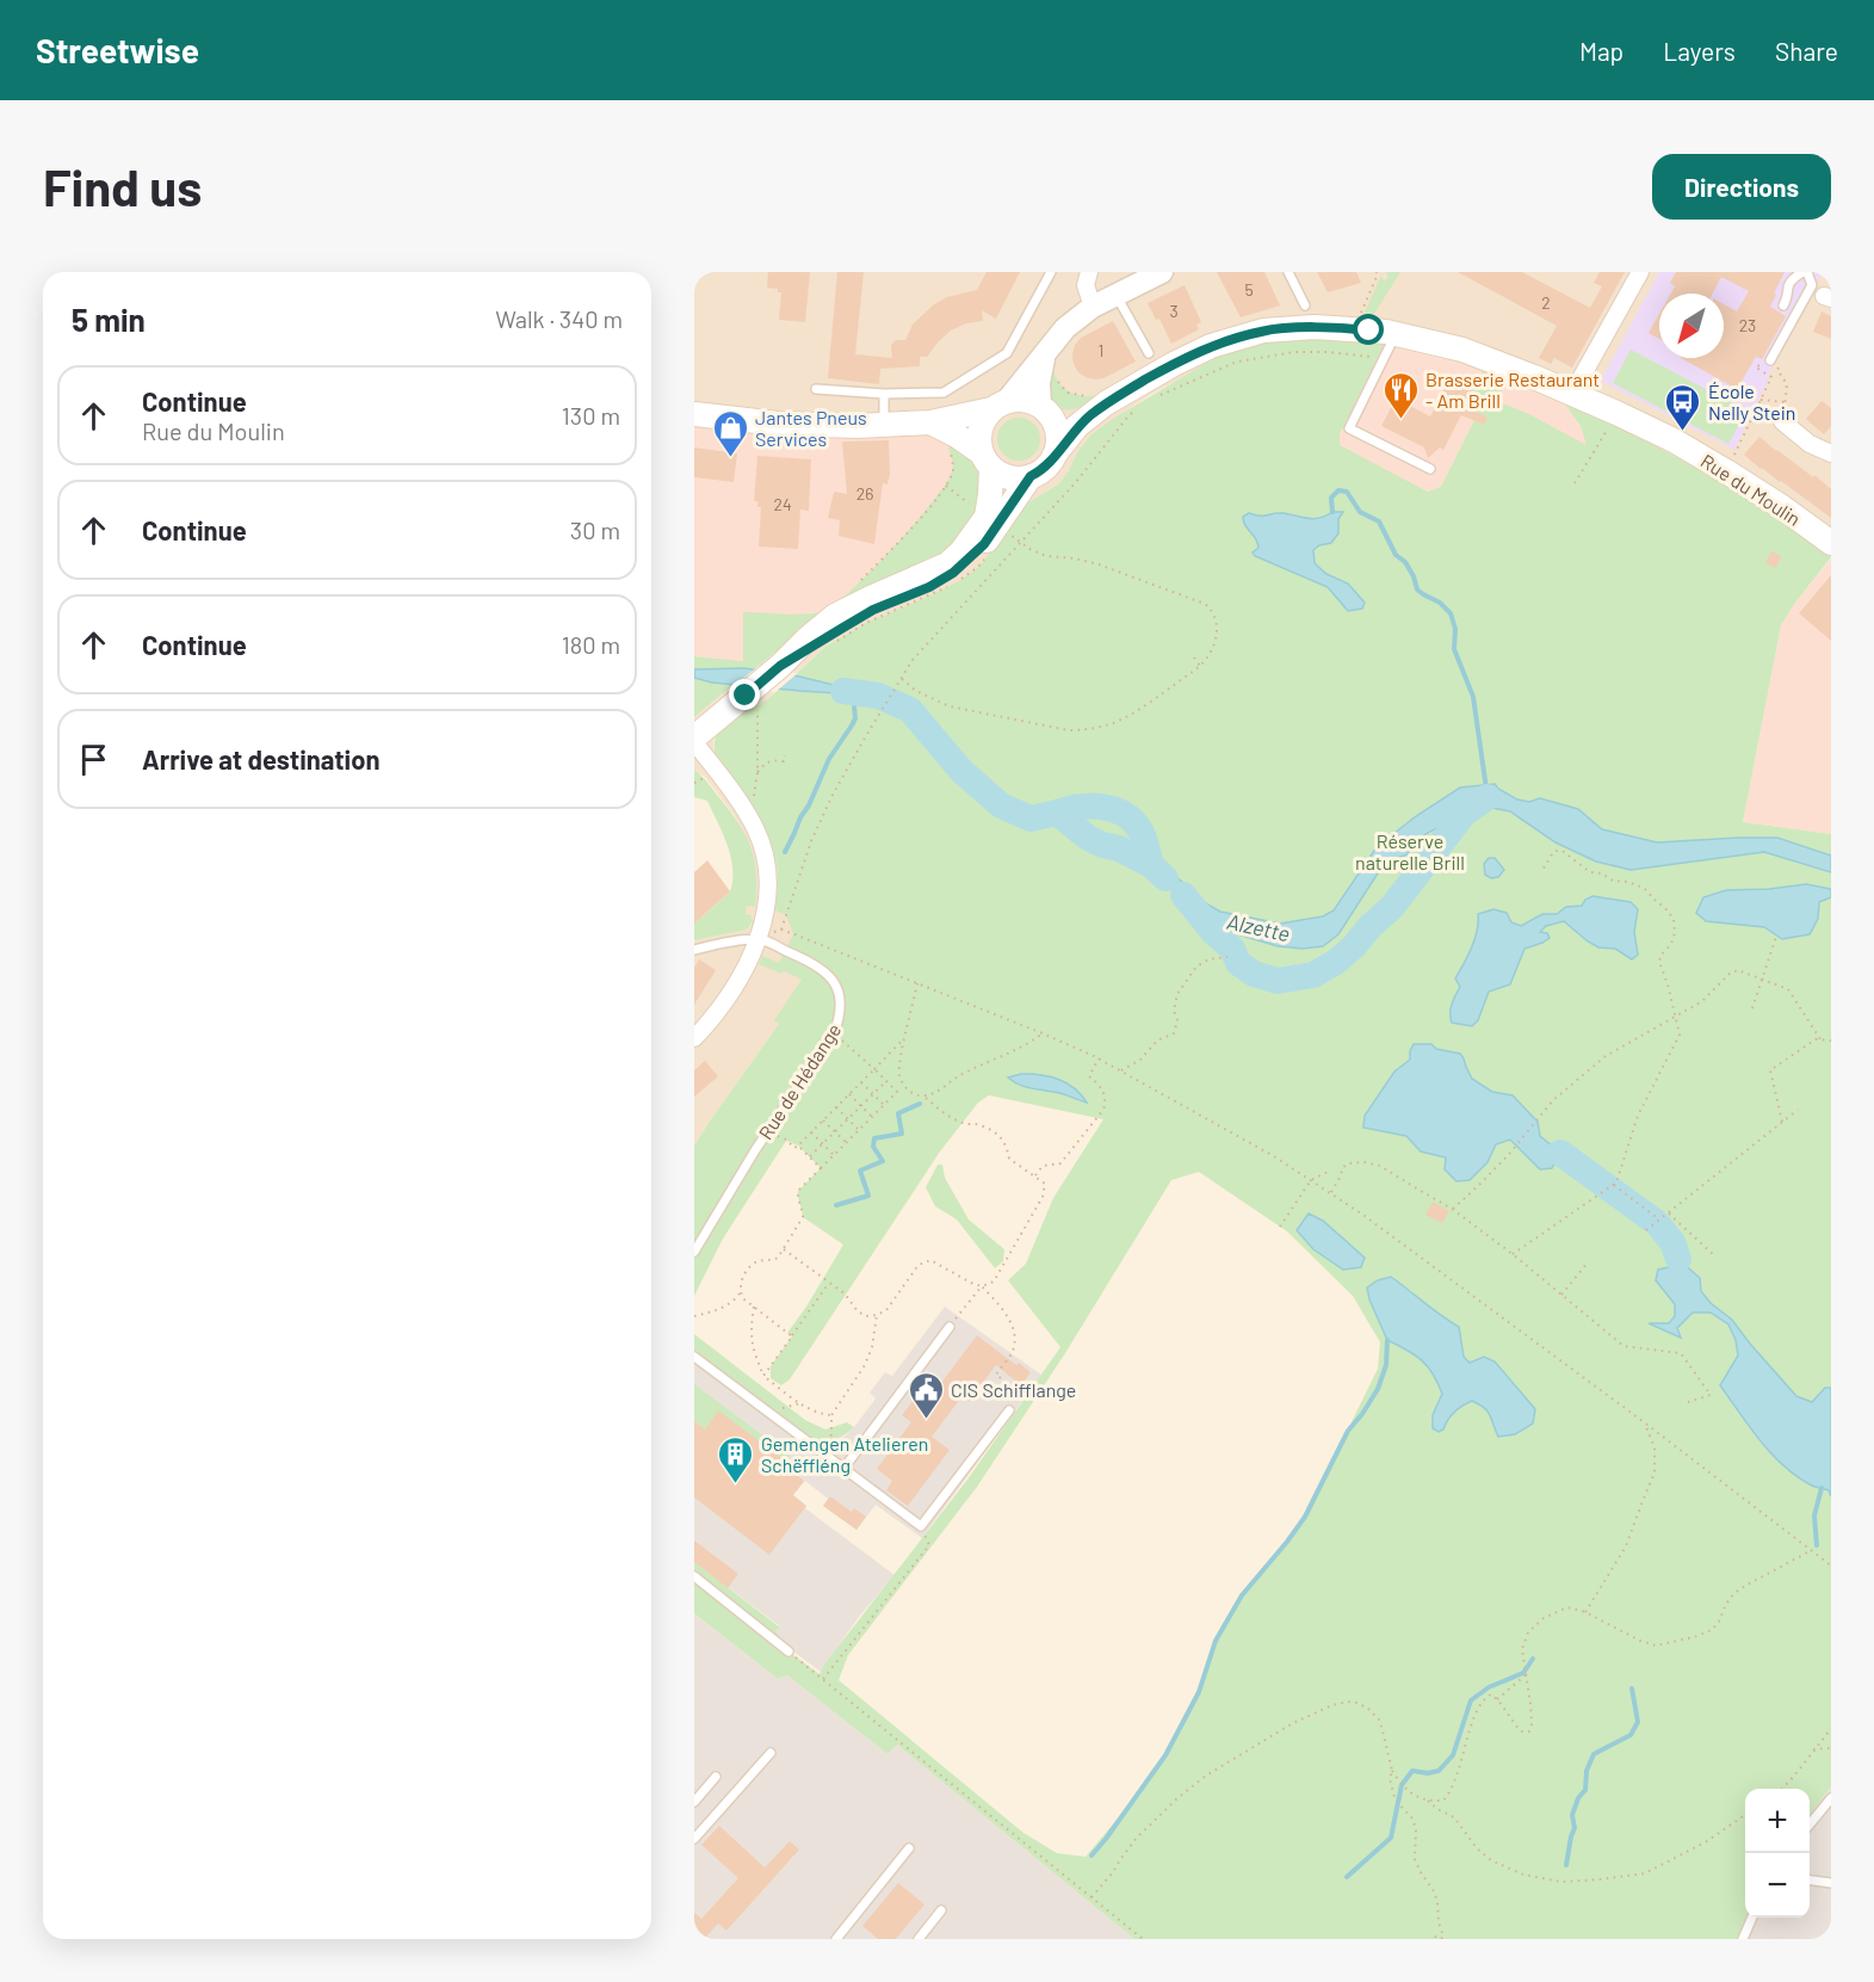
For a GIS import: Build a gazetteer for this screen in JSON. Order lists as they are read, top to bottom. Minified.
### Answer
{"streets":{"main road":["Rue du Moulin"],"lane":["Rue de Hédange"]},"water":["Alzette"],"parks":["Réserve naturelle Brill"],"places":{"restaurant":["Brasserie Restaurant - Am Brill"],"bus stop":["École Nelly Stein"],"shop":["Jantes Pneus Services"],"public building":["CIS Schifflange"],"building":["Gemengen Atelieren Schëffléng"]},"house_numbers":["5","2","3","23","1","26","24"],"north":"bottom left","page":{"header":"Streetwise","nav":["Map","Layers","Share"],"buttons":"Directions","title":"Find us","heading":["5 min","Walk · 340 m"],"list":[["Continue","Rue du Moulin","130 m"],["Continue","30 m"],["Continue","180 m"],"Arrive at destination"],"map_buttons":["+","−"]}}
